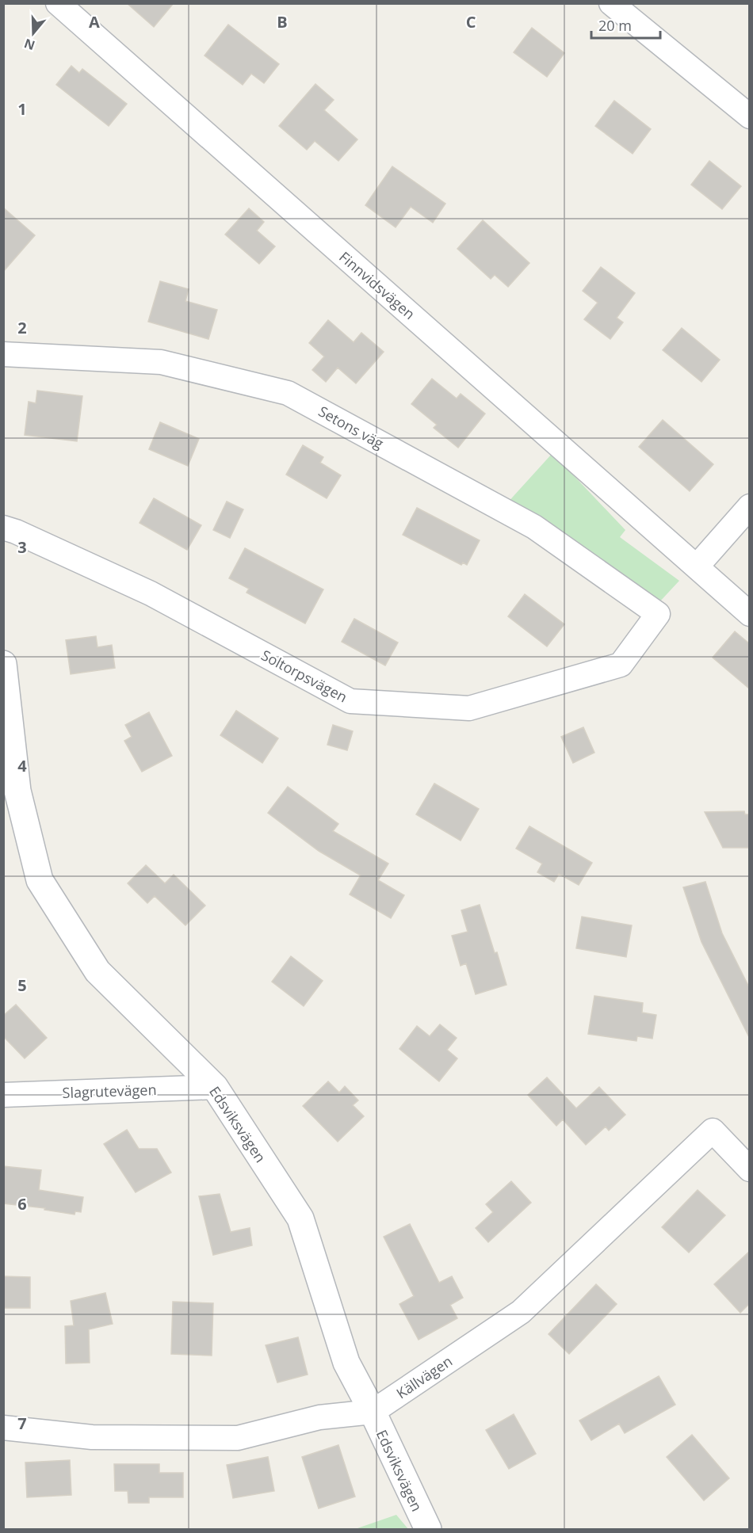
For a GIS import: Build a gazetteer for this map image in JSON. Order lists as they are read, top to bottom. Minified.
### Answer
{"streets":{"street":["Finnvidsvägen","Setons väg","Soltorpsvägen","Slagrutevägen","Edsviksvägen","Källvägen"]},"crossings":[["Setons väg","Soltorpsvägen"],["Slagrutevägen","Edsviksvägen"],["Edsviksvägen","Källvägen"]],"scale_bar":"20 m","north":"bottom","grid":{"columns":["A","B","C"],"rows":["1","2","3","4","5","6","7"]}}
